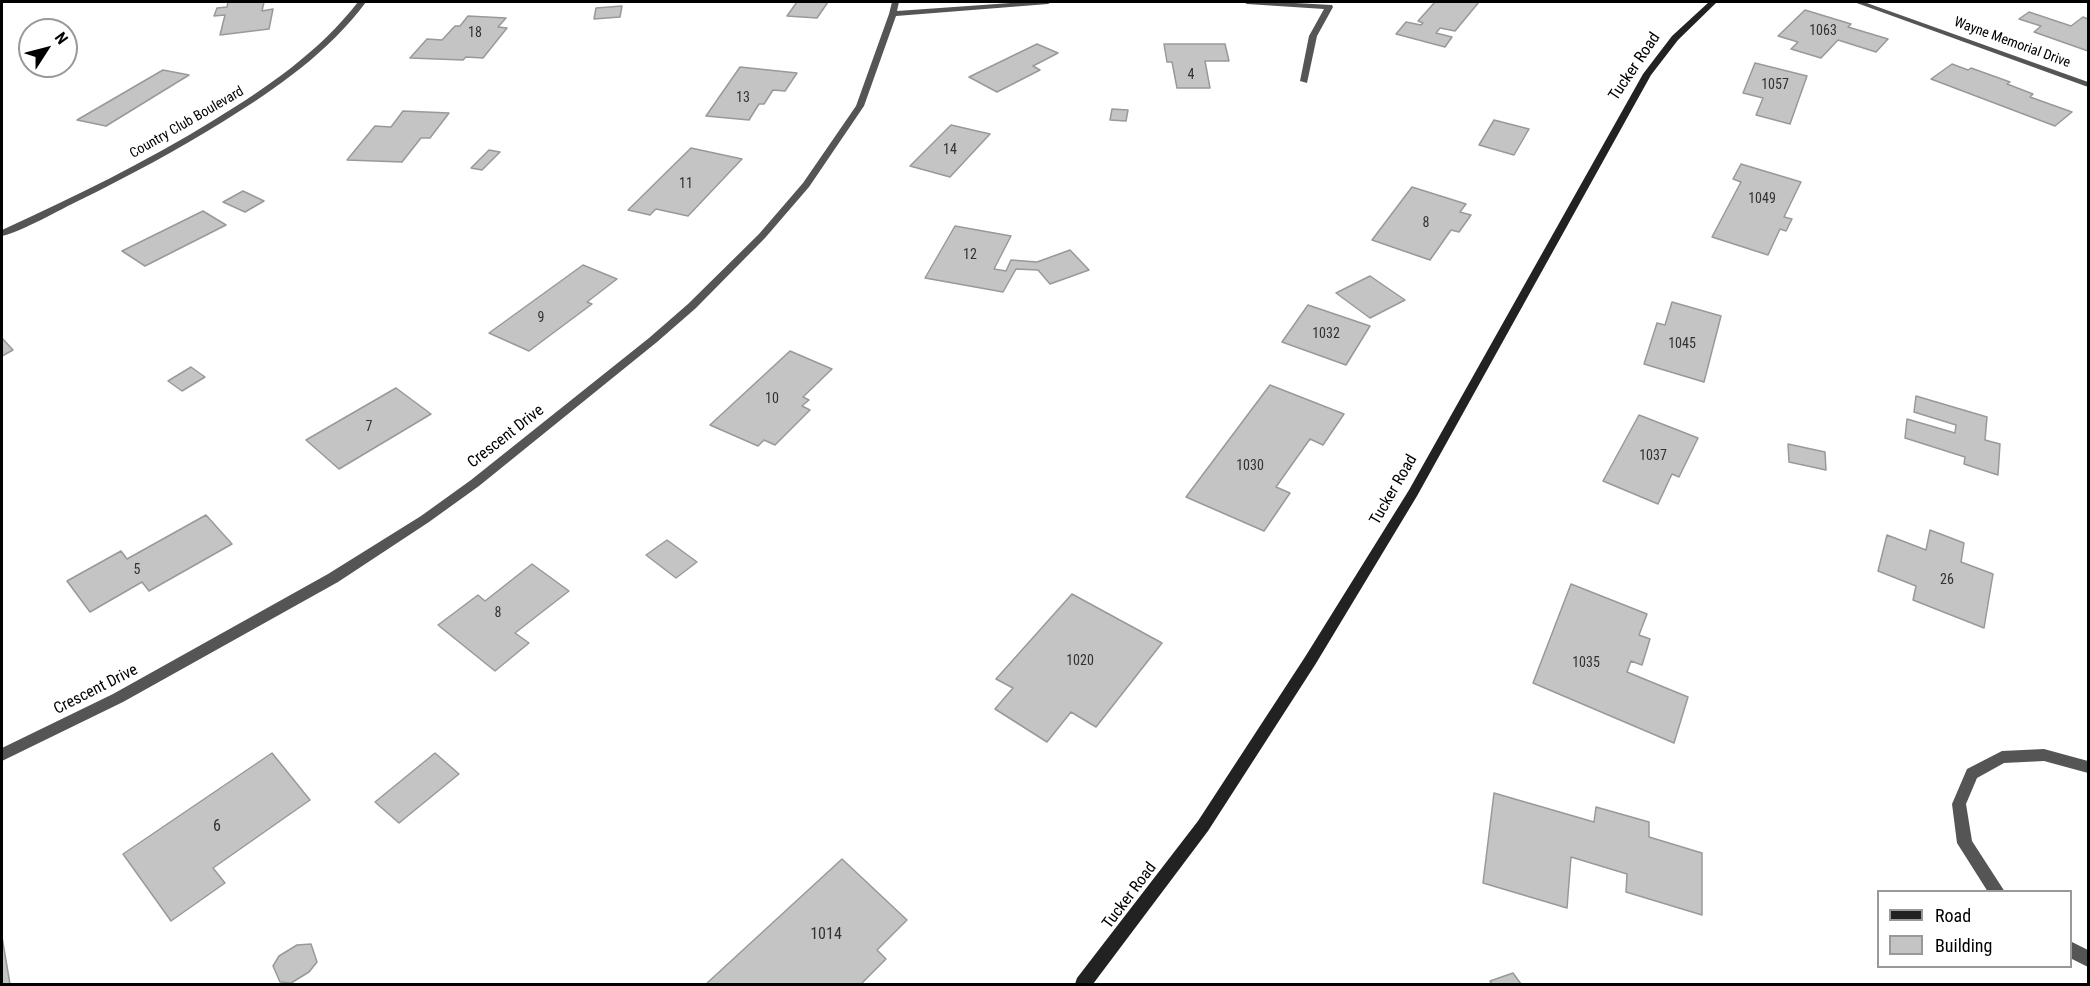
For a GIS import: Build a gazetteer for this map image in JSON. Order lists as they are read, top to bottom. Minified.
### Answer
{"streets":{"main road":["Tucker Road"],"street":["Wayne Memorial Drive","Country Club Boulevard","Crescent Drive"]},"house_numbers":["1063","18","4","1057","13","14","11","1049","8","12","9","1032","1045","10","7","1037","1030","5","26","8","1020","1035","6","1014"],"legend":["Road","Building"],"north":"top right"}
